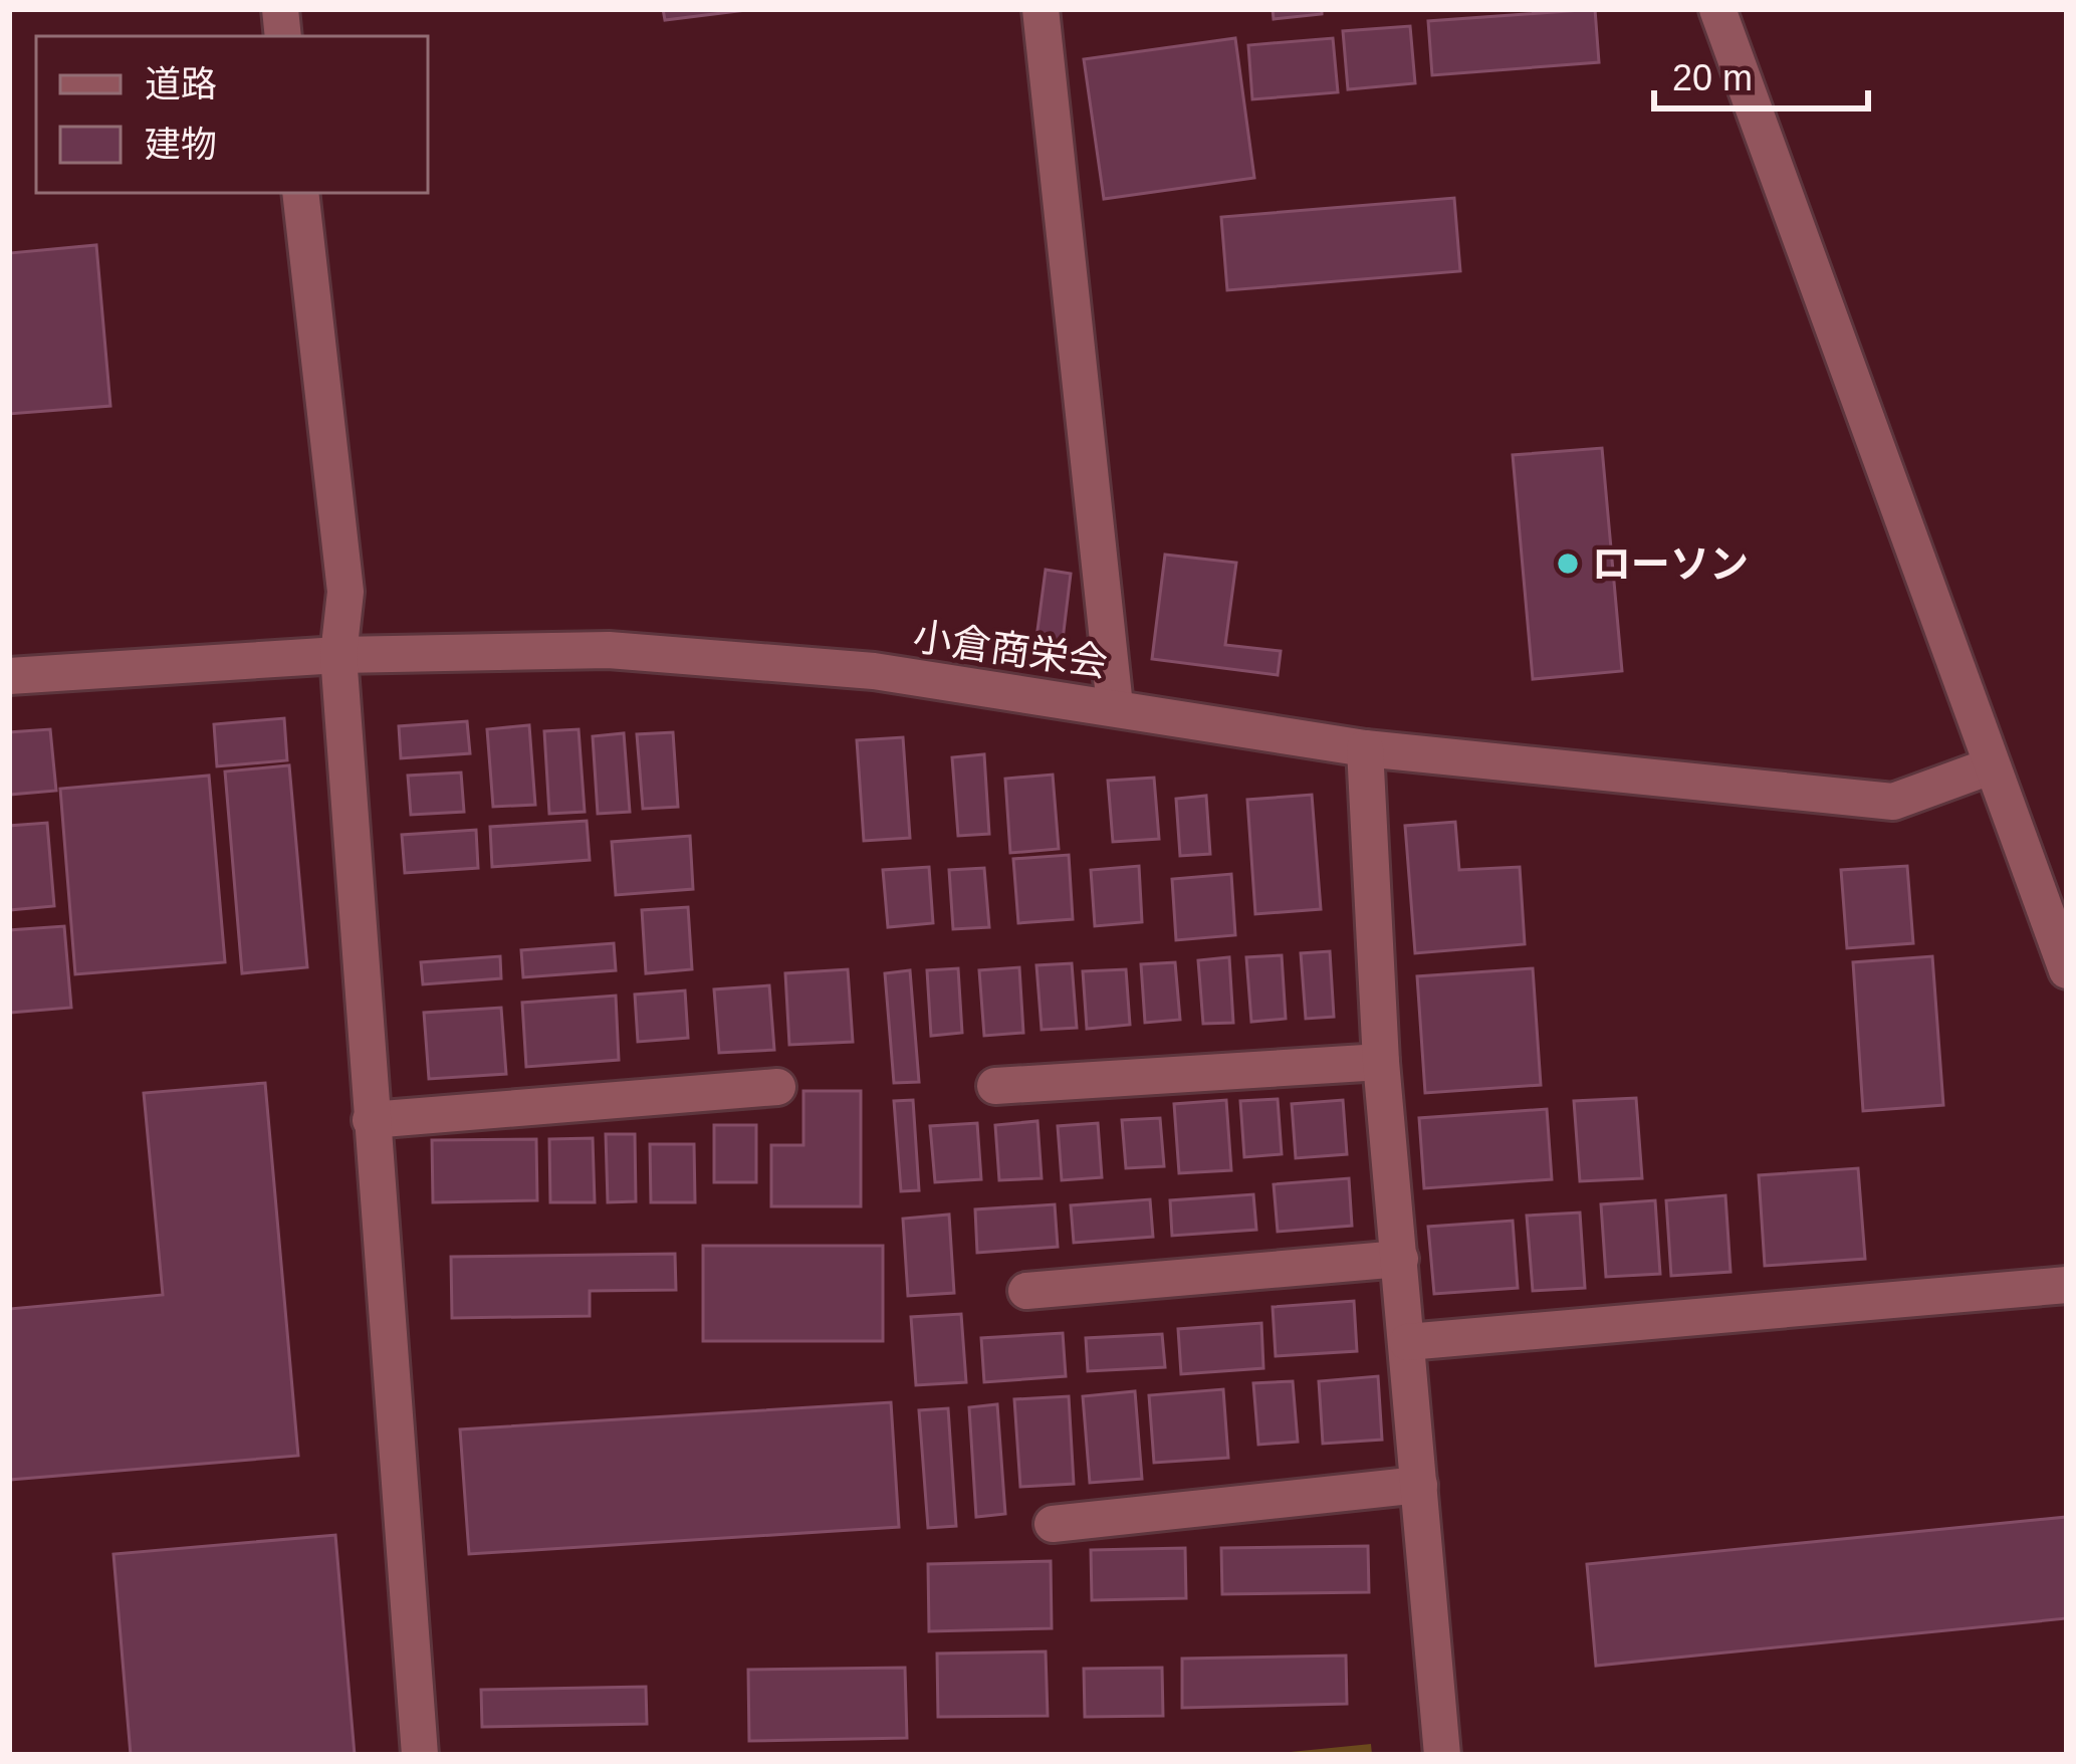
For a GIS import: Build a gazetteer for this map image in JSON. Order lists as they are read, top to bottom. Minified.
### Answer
{"streets":{"street":["小倉商栄会"]},"places":["ローソン"],"legend":["道路","建物"],"scale_bar":"20 m"}
